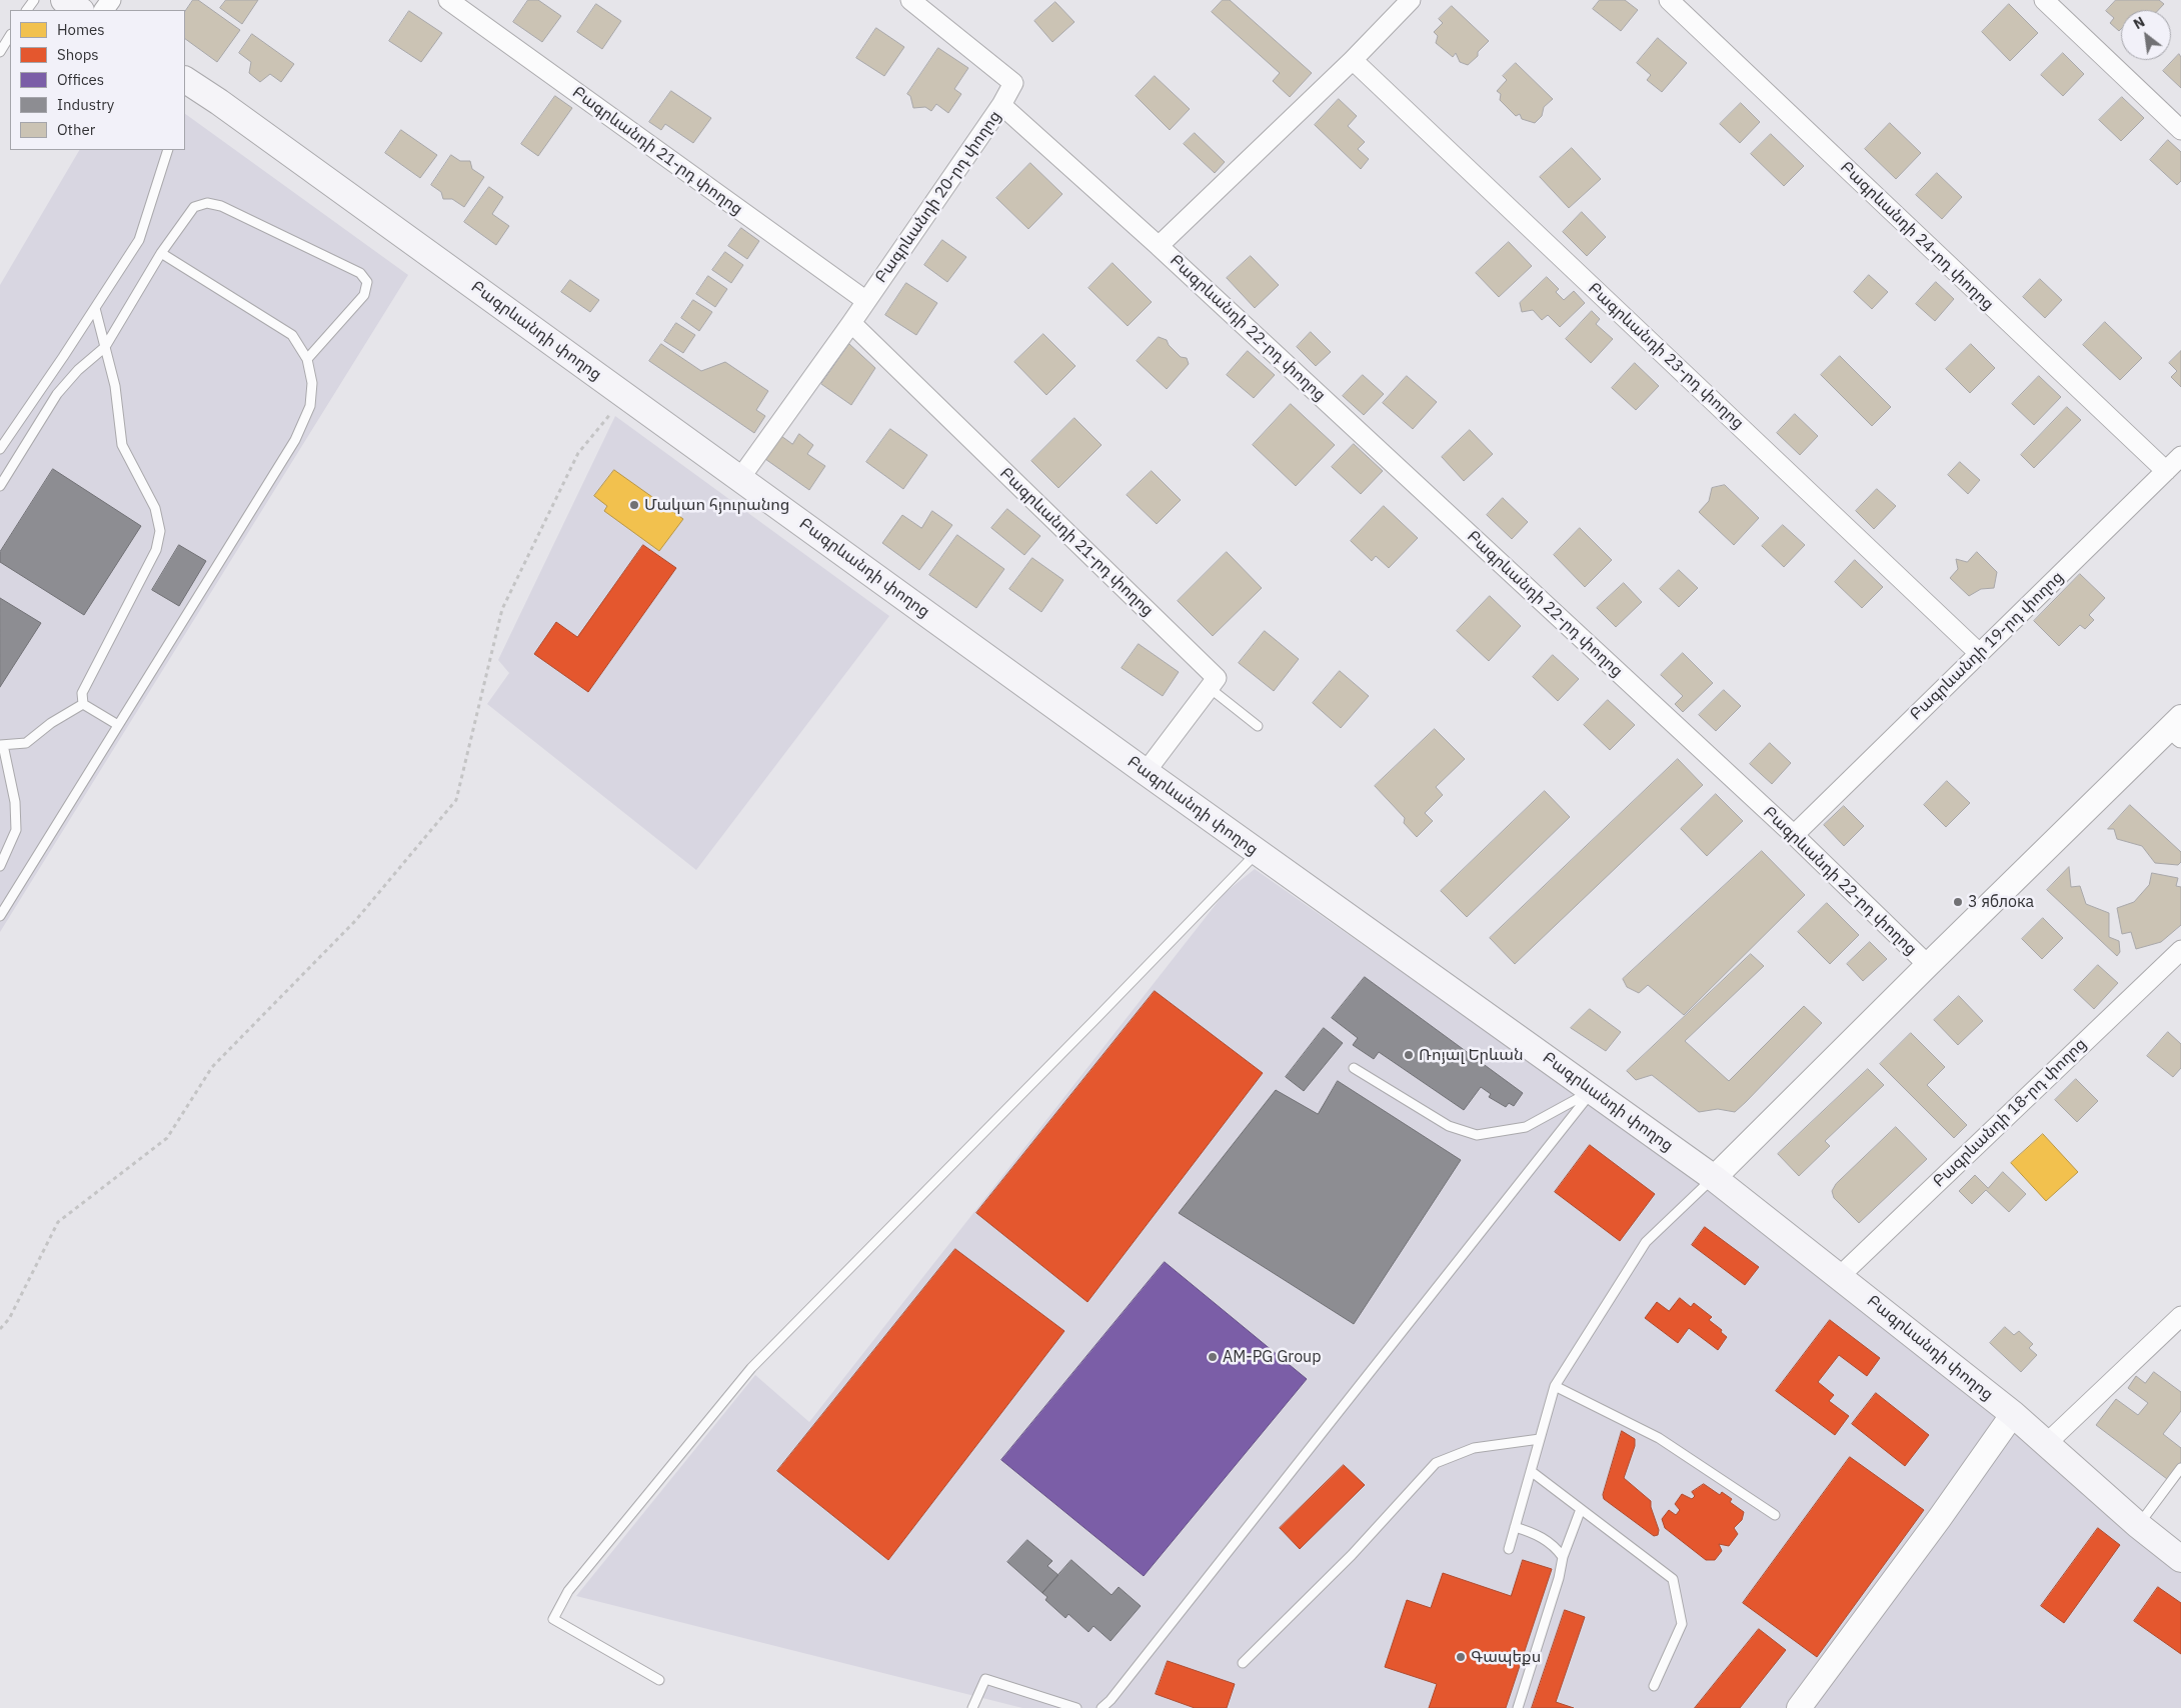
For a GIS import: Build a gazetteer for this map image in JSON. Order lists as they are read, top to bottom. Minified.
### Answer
{"streets":{"main road":["Բագրևանդի փողոց"],"street":["Բագրևանդի 21-րդ փողոց","Բագրևանդի 20-րդ փողոց","Բագրևանդի 24-րդ փողոց","Բագրևանդի 22-րդ փողոց","Բագրևանդի 23-րդ փողոց","Բագրևանդի 19-րդ փողոց","Բագրևանդի 18-րդ փողոց"]},"crossings":[["Բագրևանդի 21-րդ փողոց","Բագրևանդի 20-րդ փողոց"],["Բագրևանդի 20-րդ փողոց","Բագրևանդի 22-րդ փողոց"],["Բագրևանդի 20-րդ փողոց","Բագրևանդի փողոց"],["Բագրևանդի 24-րդ փողոց","Բագրևանդի 19-րդ փողոց"],["Բագրևանդի 22-րդ փողոց","Բագրևանդի 19-րդ փողոց"],["Բագրևանդի փողոց","Բագրևանդի 18-րդ փողոց"],["Բագրևանդի 23-րդ փողոց","Բագրևանդի 19-րդ փողոց"]],"places":["Մակաո հյուրանոց","3 яблока","Ռոյալ Երևան","AM-PG Group","Գապեքս"],"legend":["Homes","Shops","Offices","Industry","Other"],"north":"top left"}
